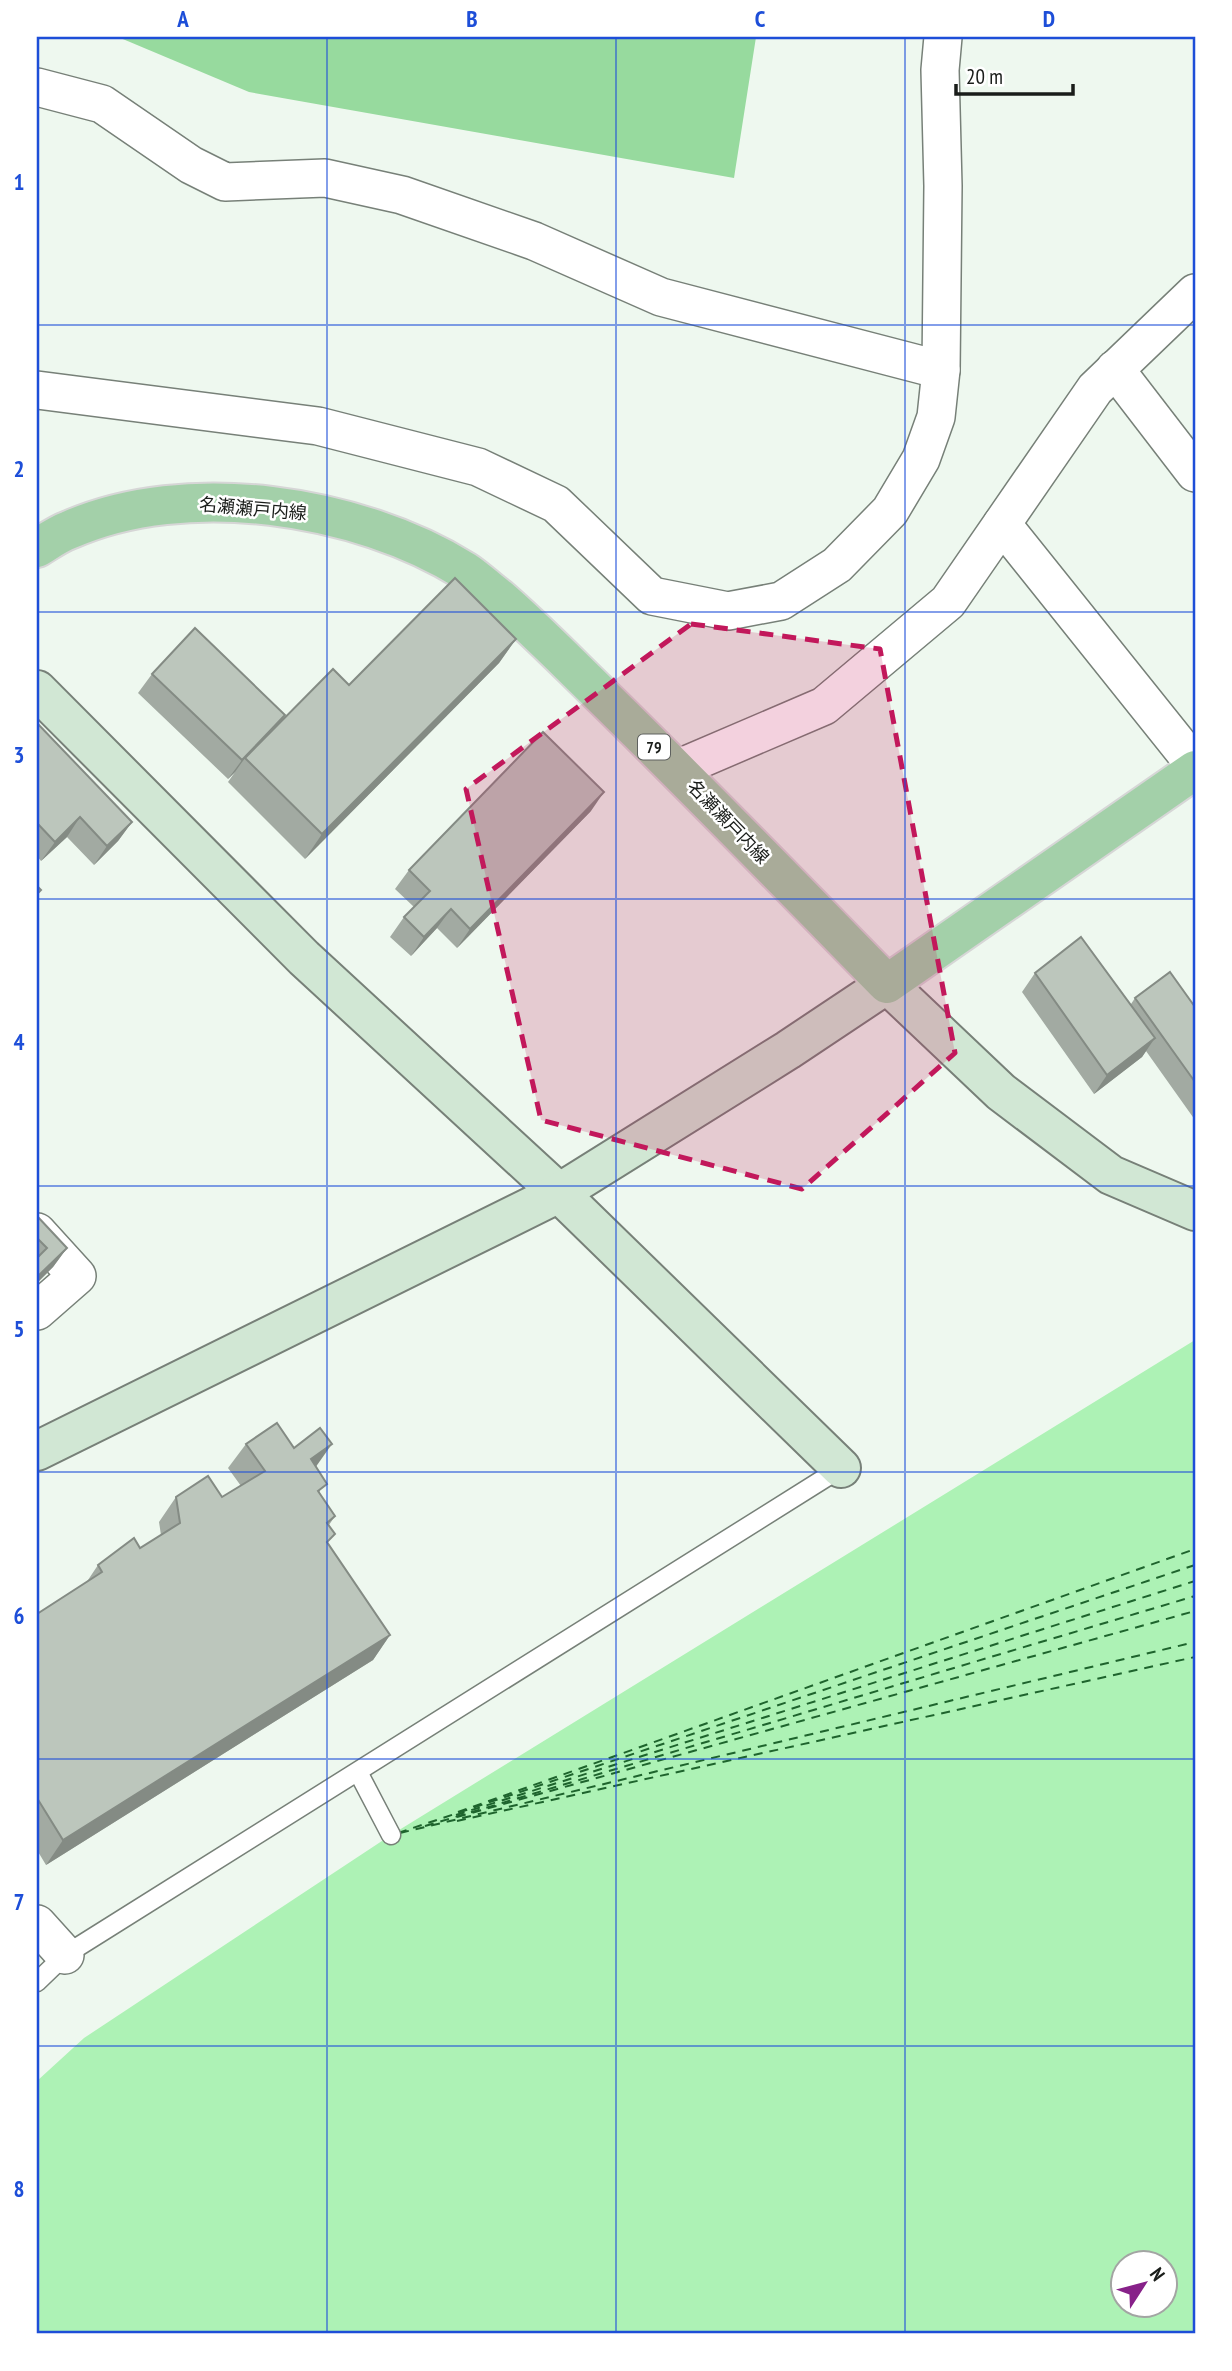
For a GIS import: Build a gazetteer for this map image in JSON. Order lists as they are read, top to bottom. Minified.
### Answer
{"streets":{"main road":["名瀬瀬戸内線","79"]},"scale_bar":"20 m","north":"top right","grid":{"columns":["A","B","C","D"],"rows":["1","2","3","4","5","6","7","8"]}}
